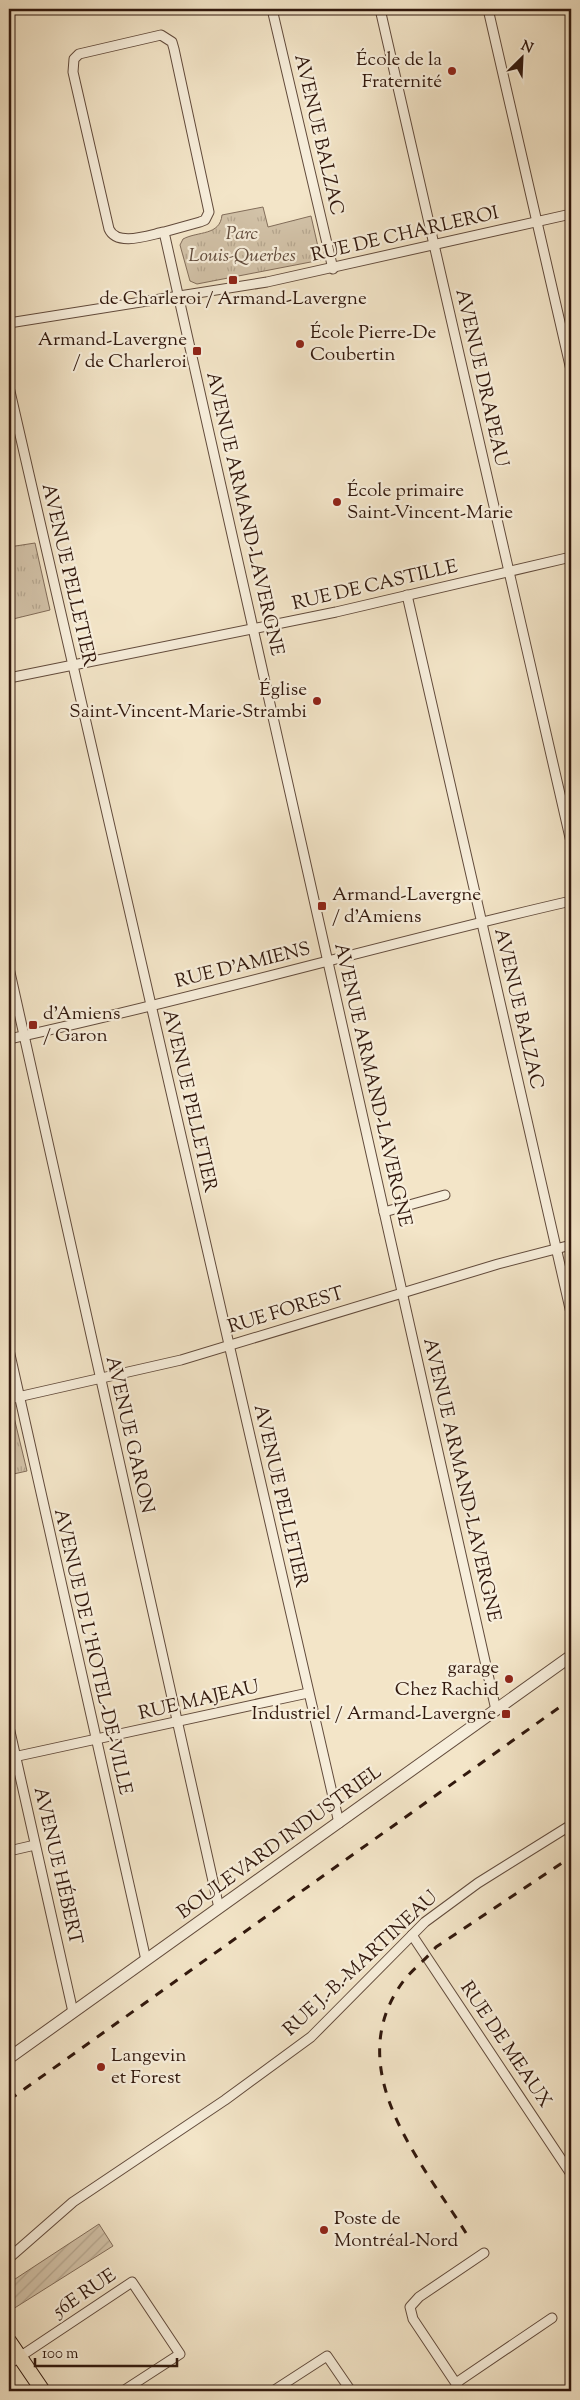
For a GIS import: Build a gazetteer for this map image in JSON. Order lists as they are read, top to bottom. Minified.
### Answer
{"streets":{"street":["AVENUE BALZAC","RUE DE CHARLEROI","AVENUE DRAPEAU","AVENUE ARMAND-LAVERGNE","AVENUE PELLETIER","RUE DE CASTILLE","RUE D'AMIENS","RUE FOREST","AVENUE GARON","AVENUE DE L'HOTEL-DE-VILLE","RUE MAJEAU","BOULEVARD INDUSTRIEL","AVENUE HÉBERT","RUE J.-B.-MARTINEAU","RUE DE MEAUX","56E RUE"]},"crossings":[["AVENUE BALZAC","RUE DE CHARLEROI"],["AVENUE BALZAC","RUE DE CASTILLE"],["AVENUE BALZAC","RUE D'AMIENS"],["AVENUE BALZAC","RUE FOREST"],["RUE DE CHARLEROI","AVENUE DRAPEAU"],["RUE DE CHARLEROI","AVENUE ARMAND-LAVERGNE"],["AVENUE DRAPEAU","RUE DE CASTILLE"],["AVENUE ARMAND-LAVERGNE","RUE DE CASTILLE"],["AVENUE ARMAND-LAVERGNE","RUE D'AMIENS"],["AVENUE ARMAND-LAVERGNE","RUE FOREST"],["AVENUE ARMAND-LAVERGNE","BOULEVARD INDUSTRIEL"],["AVENUE PELLETIER","RUE DE CASTILLE"],["AVENUE PELLETIER","RUE D'AMIENS"],["AVENUE PELLETIER","RUE FOREST"],["AVENUE PELLETIER","RUE MAJEAU"],["AVENUE PELLETIER","BOULEVARD INDUSTRIEL"],["RUE D'AMIENS","AVENUE GARON"],["RUE FOREST","AVENUE GARON"],["RUE FOREST","AVENUE DE L'HOTEL-DE-VILLE"],["AVENUE GARON","RUE MAJEAU"],["AVENUE GARON","BOULEVARD INDUSTRIEL"],["AVENUE DE L'HOTEL-DE-VILLE","RUE MAJEAU"],["AVENUE DE L'HOTEL-DE-VILLE","BOULEVARD INDUSTRIEL"],["RUE MAJEAU","AVENUE HÉBERT"],["BOULEVARD INDUSTRIEL","AVENUE HÉBERT"],["RUE J.-B.-MARTINEAU","RUE DE MEAUX"]],"parks":["Parc Louis-Querbes"],"places":{"other":["École de la Fraternité","École Pierre-De Coubertin","École primaire Saint-Vincent-Marie","Église Saint-Vincent-Marie-Strambi","garage Chez Rachid","Langevin et Forest","Poste de Montréal-Nord"],"transit":["de Charleroi / Armand-Lavergne","Armand-Lavergne / de Charleroi","Armand-Lavergne / d'Amiens","d'Amiens / Garon","Industriel / Armand-Lavergne"]},"scale_bar":"100 m","north":"top right"}
